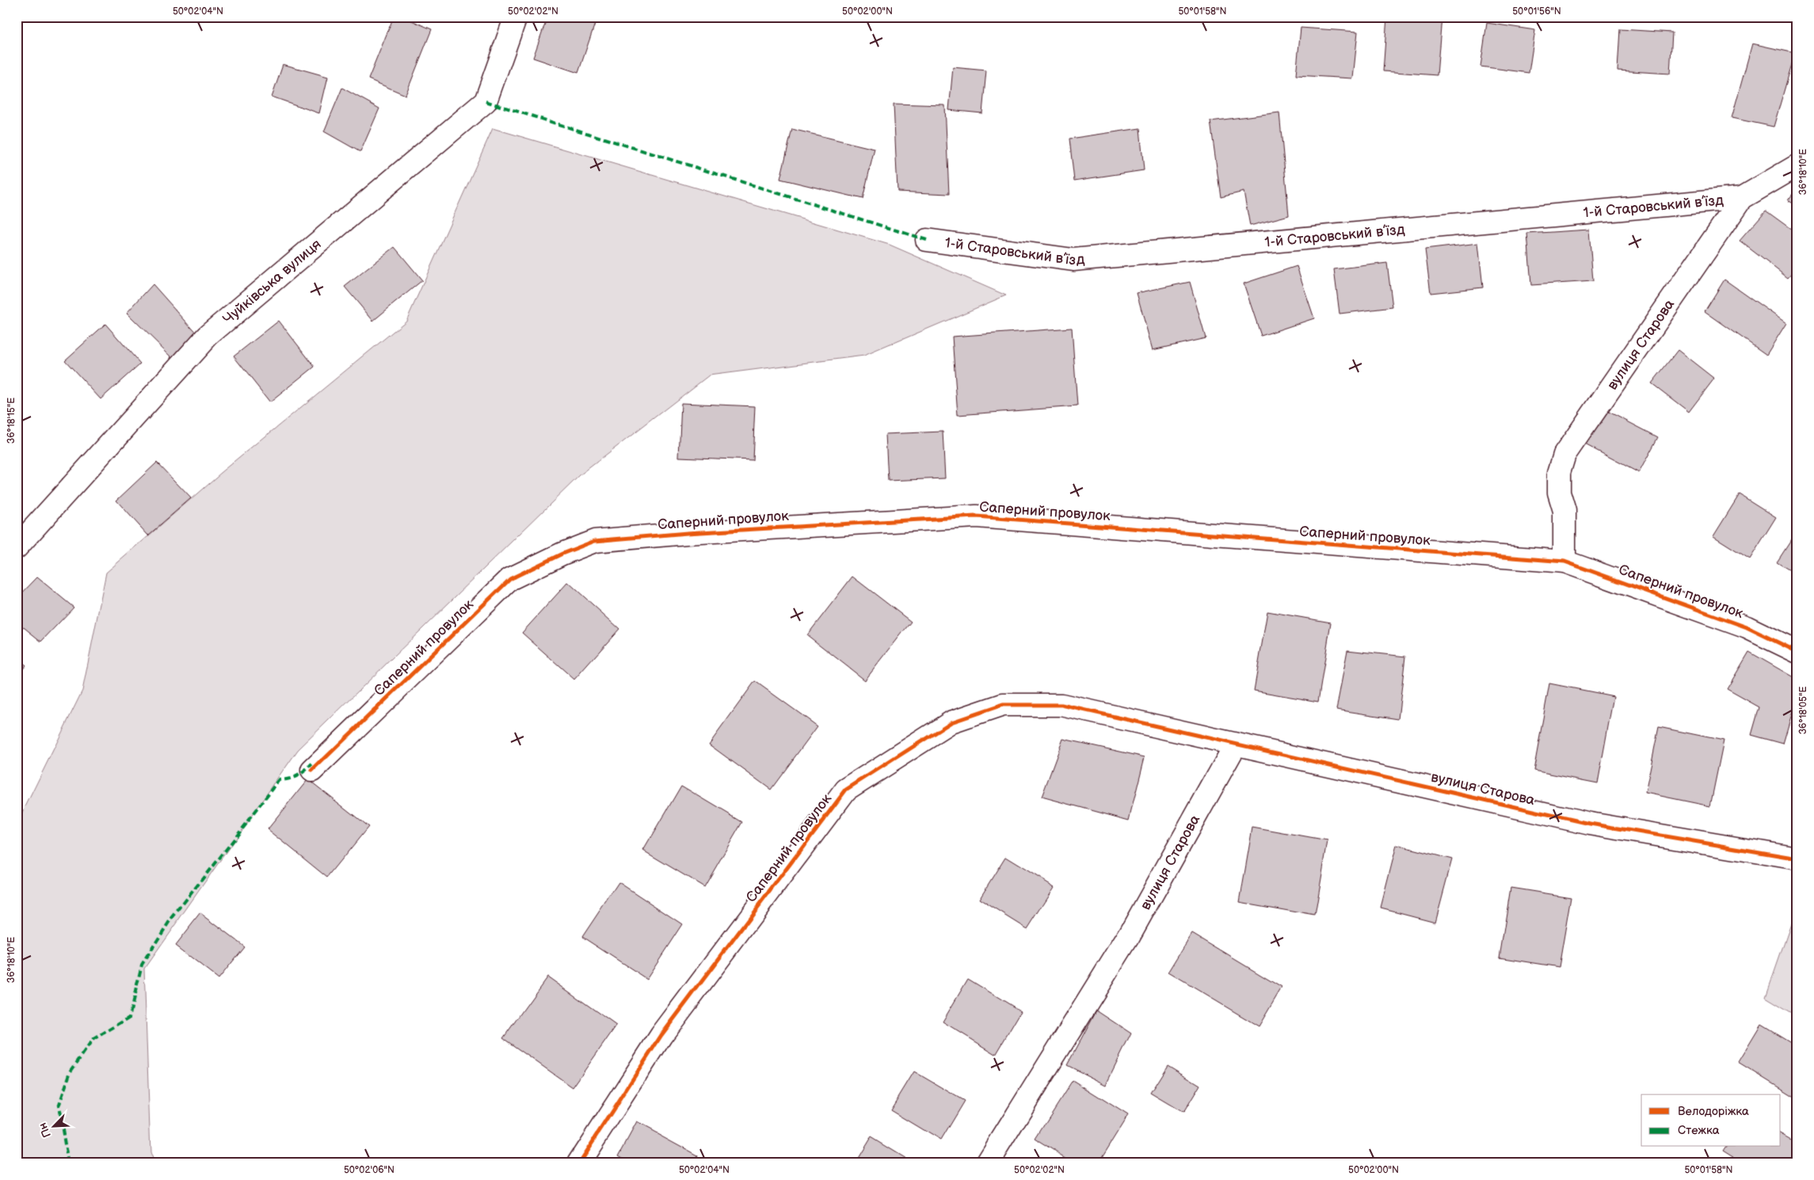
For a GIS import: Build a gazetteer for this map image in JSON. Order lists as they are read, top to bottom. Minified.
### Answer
{"streets":{"street":["1-й Старовський в’їзд","Чуйківська вулиця","вулиця Старова","Саперний провулок"]},"crossings":[["1-й Старовський в’їзд","вулиця Старова"],["вулиця Старова","Саперний провулок"]],"legend":["Велодоріжка","Стежка"],"north":"bottom left","coordinates":["50°02'04\"N","50°02'02\"N","50°02'00\"N","50°01'58\"N","50°01'56\"N","36°18'10\"E","36°18'15\"E","36°18'05\"E","50°02'06\"N"]}
